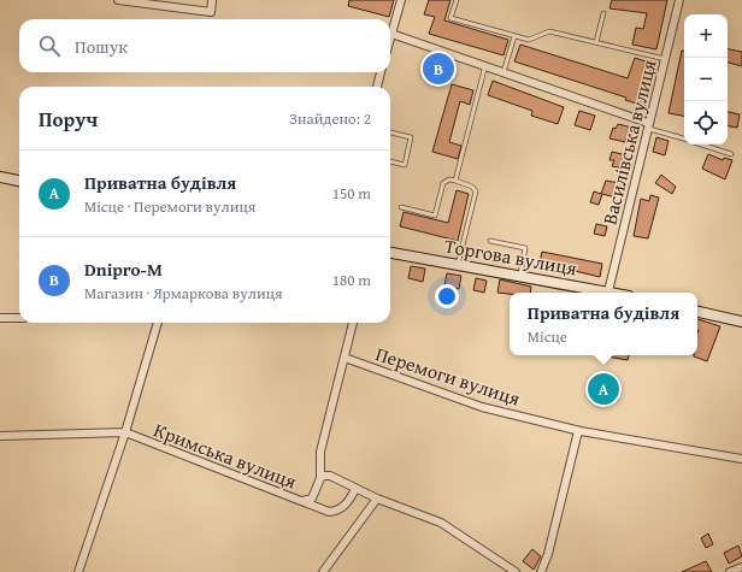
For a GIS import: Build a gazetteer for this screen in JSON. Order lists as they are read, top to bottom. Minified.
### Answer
{"streets":{"street":["Василівська вулиця","Торгова вулиця","Перемоги вулиця","Кримська вулиця"]},"crossings":[["Василівська вулиця","Торгова вулиця"]],"page":{"map_buttons":["+","−"],"search":"Пошук","pins":["B","A"],"heading":["Поруч","Знайдено: 2"],"list":[{"mark":"A","name":"Приватна будівля","note":"Місце · Перемоги вулиця","value":"150 m"},{"mark":"B","name":"Dnipro-M","note":"Магазин · Ярмаркова вулиця","value":"180 m"}],"popup":["Приватна будівля","Місце"]}}
